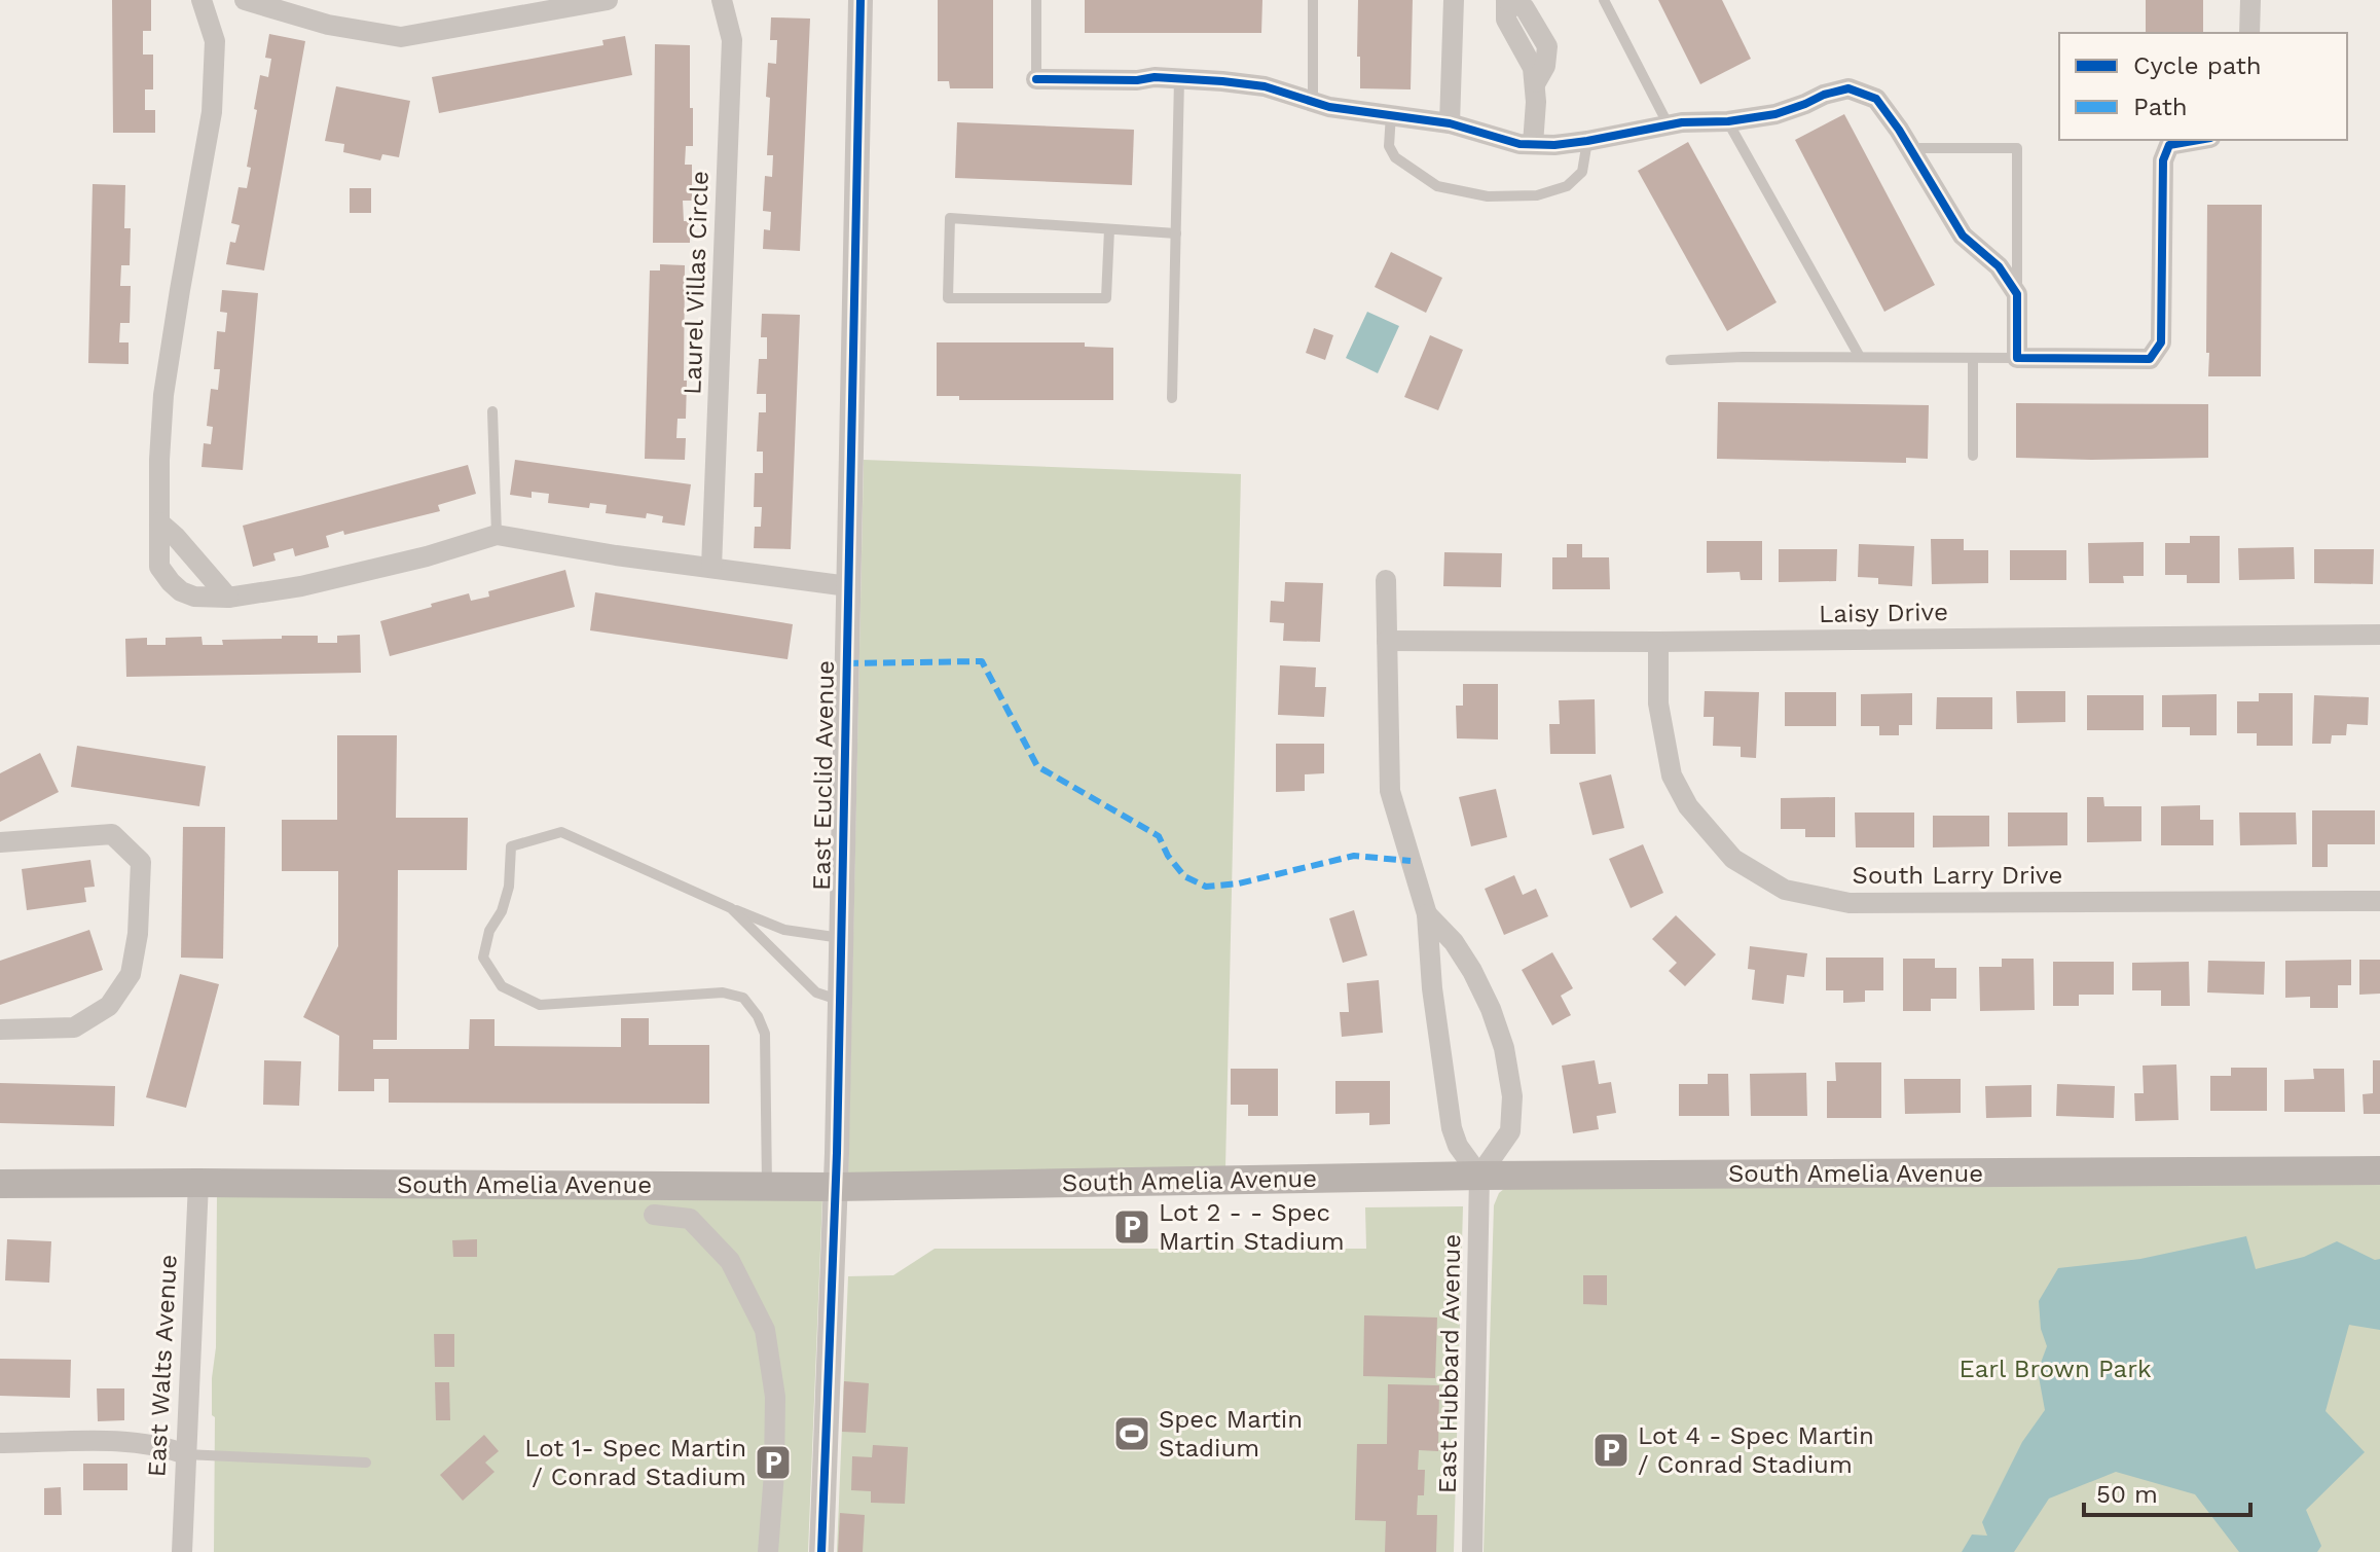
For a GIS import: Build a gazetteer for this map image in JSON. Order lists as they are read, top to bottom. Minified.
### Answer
{"streets":{"main road":["South Amelia Avenue"],"street":["Laurel Villas Circle","Laisy Drive","East Euclid Avenue","South Larry Drive","East Hubbard Avenue","East Walts Avenue"]},"crossings":[["Laisy Drive","South Larry Drive"],["East Euclid Avenue","South Amelia Avenue"],["South Amelia Avenue","East Hubbard Avenue"],["South Amelia Avenue","East Walts Avenue"]],"parks":["Earl Brown Park"],"places":{"parking":["Lot 2 - - Spec Martin Stadium","Lot 4 - Spec Martin / Conrad Stadium","Lot 1- Spec Martin / Conrad Stadium"],"sports":["Spec Martin Stadium"]},"legend":["Cycle path","Path"],"scale_bar":"50 m"}
